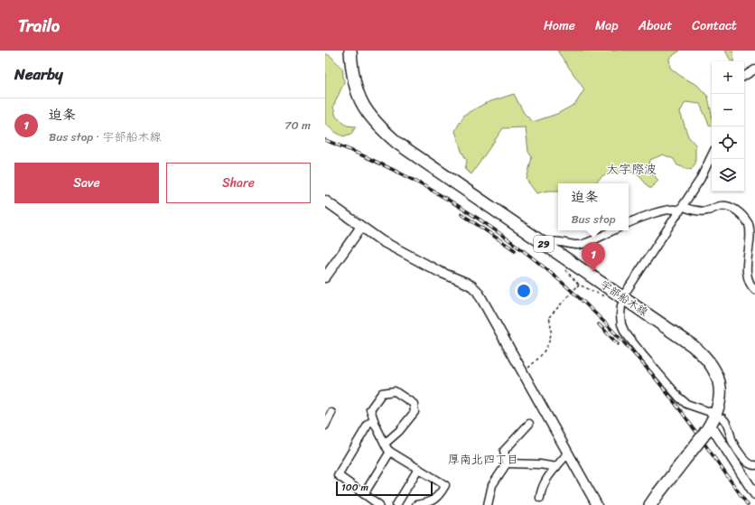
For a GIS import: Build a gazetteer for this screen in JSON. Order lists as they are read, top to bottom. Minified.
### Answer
{"streets":{"main road":["29","宇部船木線"]},"districts":["大字際波","厚南北四丁目"],"scale_bar":"100 m","page":{"header":"Trailo","nav":["Home","Map","About","Contact"],"heading":"Nearby","map_buttons":["+","−"],"list":[{"mark":"1","name":"迫条","note":"Bus stop · 宇部船木線","value":"70 m"}],"buttons":["Save","Share"],"popup":["迫条","Bus stop"],"pins":"1","scale":"100 m"}}
